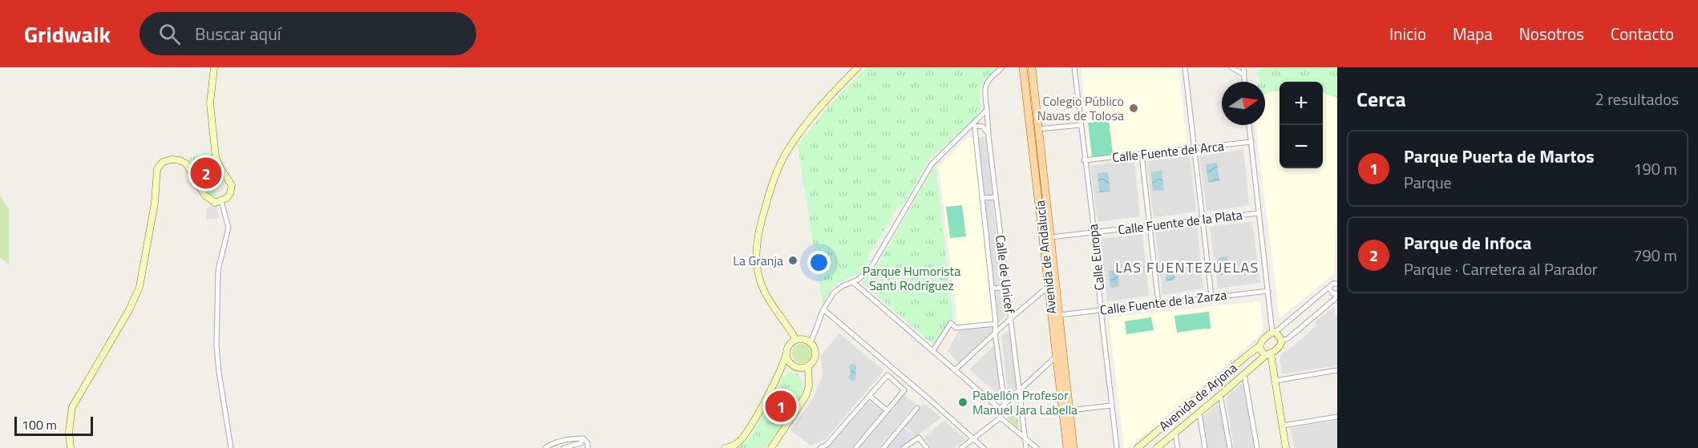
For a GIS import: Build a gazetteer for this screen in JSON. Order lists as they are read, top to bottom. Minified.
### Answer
{"streets":{"main road":["Avenida de Andalucía"],"street":["Calle Fuente del Arca","Calle Fuente de la Plata","Calle Europa","Calle de Unicef","Calle Fuente de la Zarza","Avenida de Arjona"]},"crossings":[["Calle Fuente del Arca","Calle Europa"],["Calle Fuente de la Plata","Avenida de Andalucía"],["Calle Fuente de la Plata","Calle Europa"],["Avenida de Andalucía","Calle Fuente de la Zarza"],["Calle Europa","Calle Fuente de la Zarza"]],"districts":["LAS FUENTEZUELAS"],"parks":["Parque Humorista Santi Rodríguez"],"places":["Colegio Público Navas de Tolosa","La Granja","Pabellón Profesor Manuel Jara Labella"],"scale_bar":"100 m","north":"right","page":{"header":"Gridwalk","search":"Buscar aquí","nav":["Inicio","Mapa","Nosotros","Contacto"],"heading":["Cerca","2 resultados"],"map_buttons":["+","−"],"list":[{"mark":"1","name":"Parque Puerta de Martos","note":"Parque","value":"190 m"},{"mark":"2","name":"Parque de Infoca","note":"Parque · Carretera al Parador","value":"790 m"}],"pins":["2","1"],"scale":"100 m"}}
